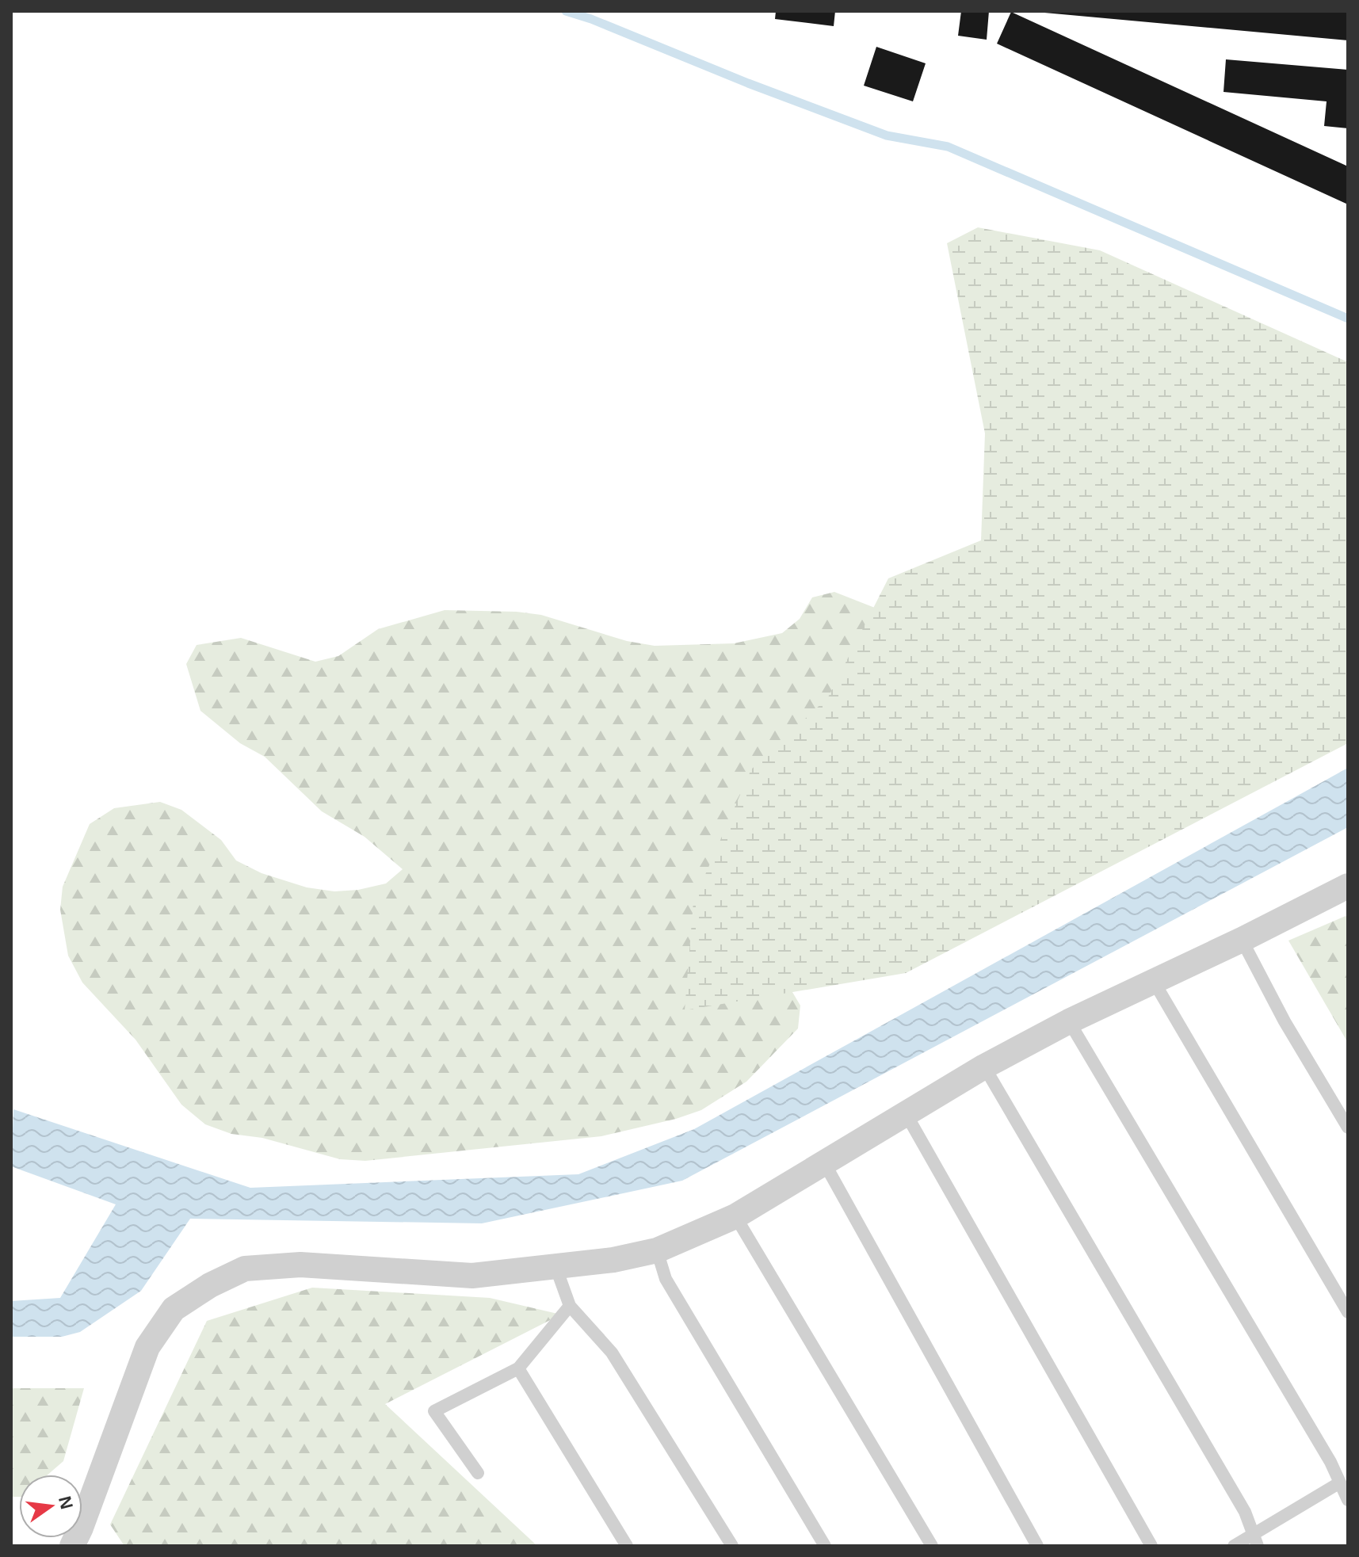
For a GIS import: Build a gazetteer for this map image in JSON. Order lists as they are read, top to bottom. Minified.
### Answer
{"north":"right"}
